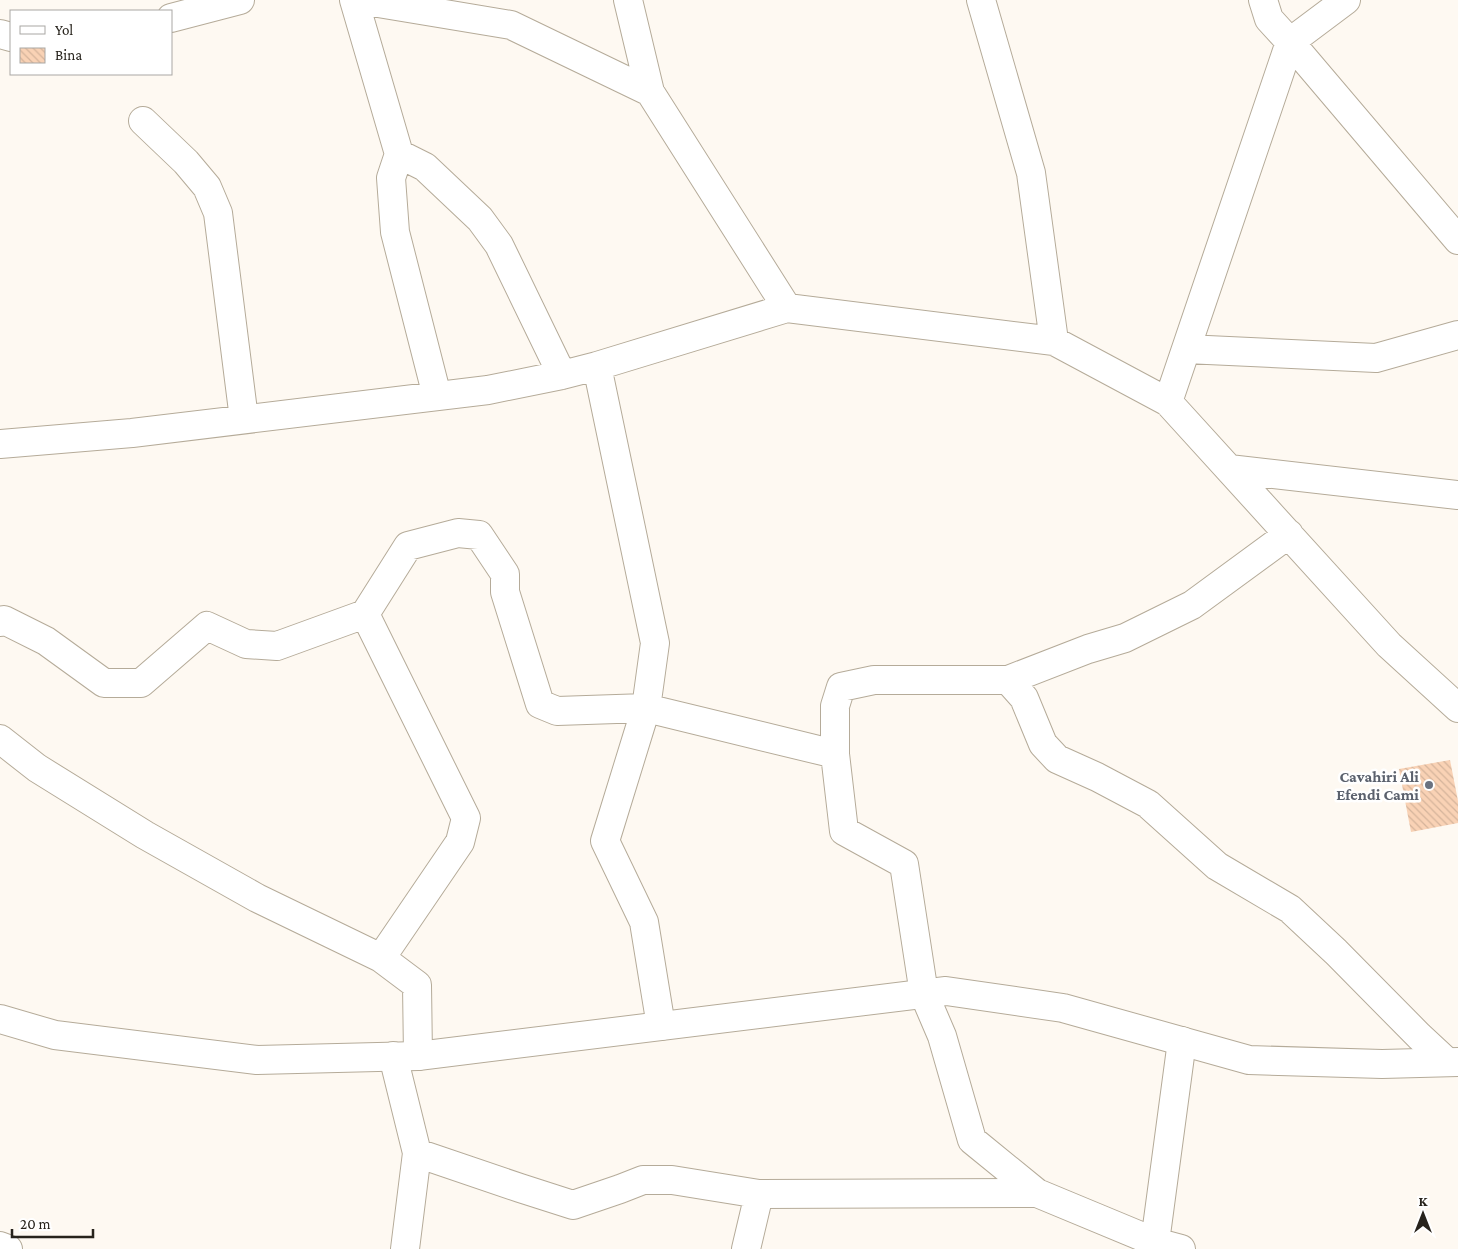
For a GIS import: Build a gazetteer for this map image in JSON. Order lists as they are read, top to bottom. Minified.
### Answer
{"places":["Cavahiri Ali Efendi Cami"],"legend":["Yol","Bina"],"scale_bar":"20 m","north":"top"}
